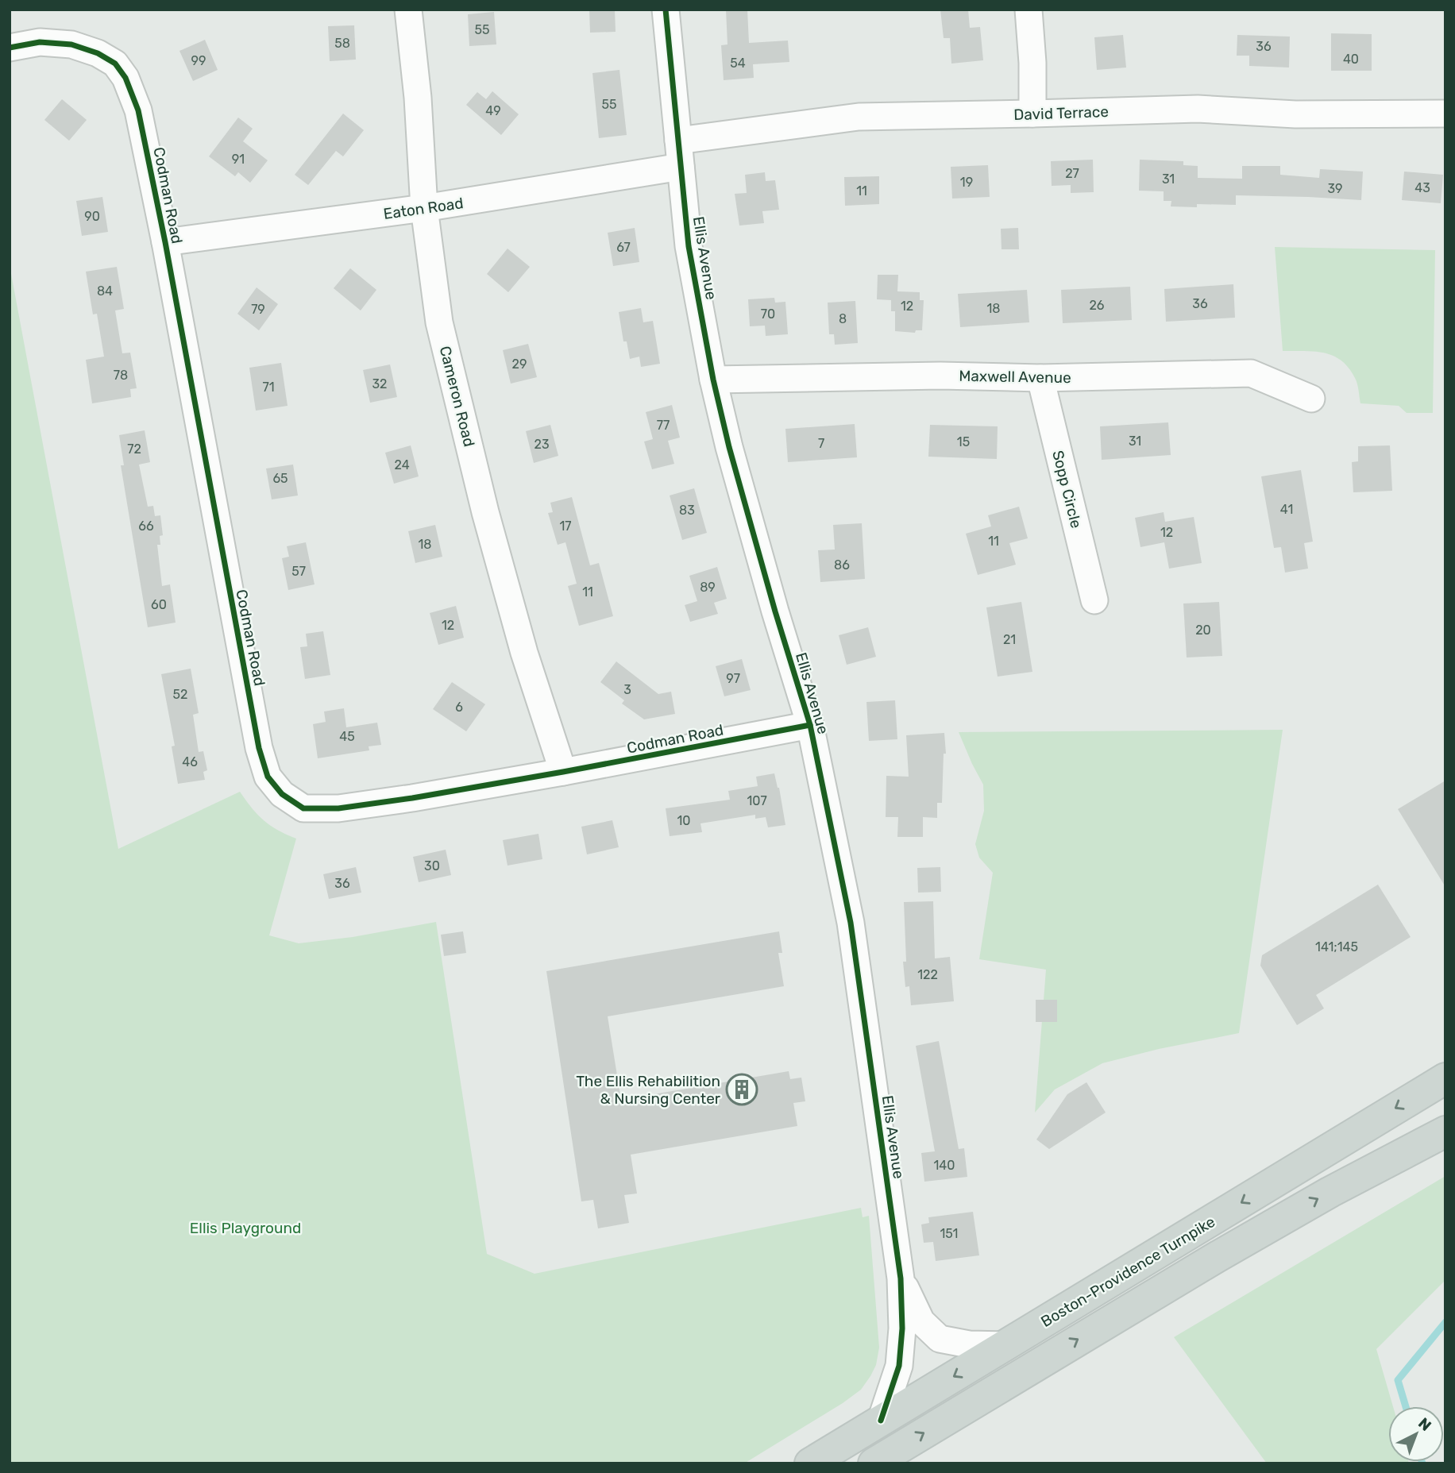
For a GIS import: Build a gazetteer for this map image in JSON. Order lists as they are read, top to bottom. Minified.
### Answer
{"streets":{"main road":["Boston-Providence Turnpike"],"street":["David Terrace","Codman Road","Eaton Road","Ellis Avenue","Maxwell Avenue","Cameron Road","Sopp Circle"]},"crossings":[["David Terrace","Ellis Avenue"],["Codman Road","Eaton Road"],["Codman Road","Ellis Avenue"],["Codman Road","Cameron Road"],["Eaton Road","Ellis Avenue"],["Eaton Road","Cameron Road"],["Ellis Avenue","Maxwell Avenue"],["Ellis Avenue","Boston-Providence Turnpike"],["Maxwell Avenue","Sopp Circle"]],"parks":["Ellis Playground"],"places":{"building":["The Ellis Rehabilition & Nursing Center"]},"house_numbers":["55","58","36","40","99","54","55","49","91","27","31","19","43","39","11","90","67","84","36","26","12","18","79","70","8","29","78","32","71","77","31","15","7","23","72","24","65","41","83","66","17","12","11","18","86","57","89","11","60","12","20","21","97","3","52","6","45","46","107","10","30","36","141;145","122","140","151"],"north":"top right"}
